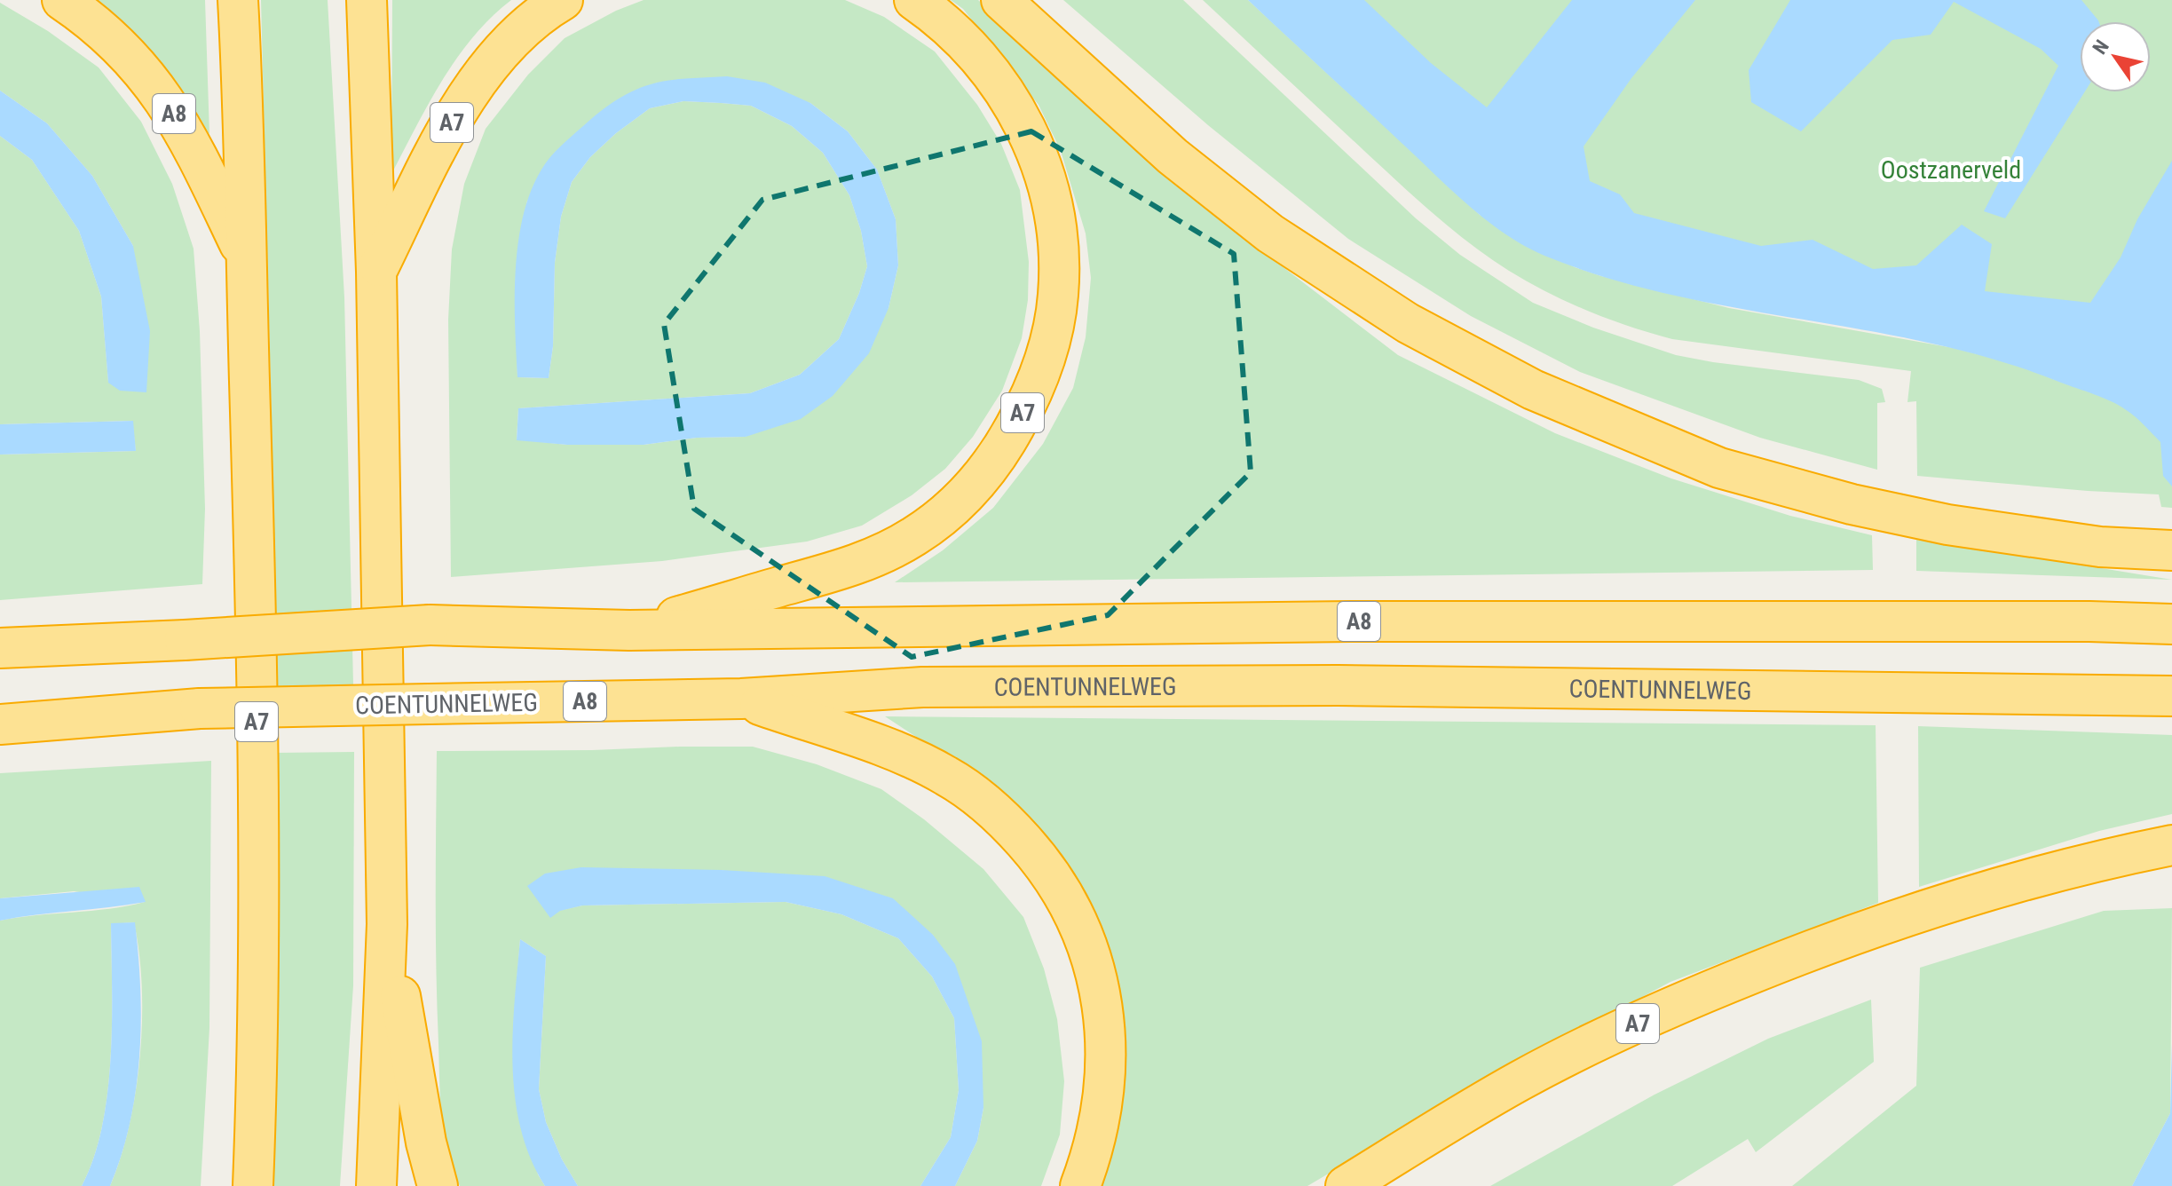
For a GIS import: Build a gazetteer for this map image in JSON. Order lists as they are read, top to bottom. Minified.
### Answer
{"streets":{"highway":["A8","A7","COENTUNNELWEG"]},"crossings":[["A8","A7"],["A8","COENTUNNELWEG"]],"parks":["Oostzanerveld"],"north":"top left"}
